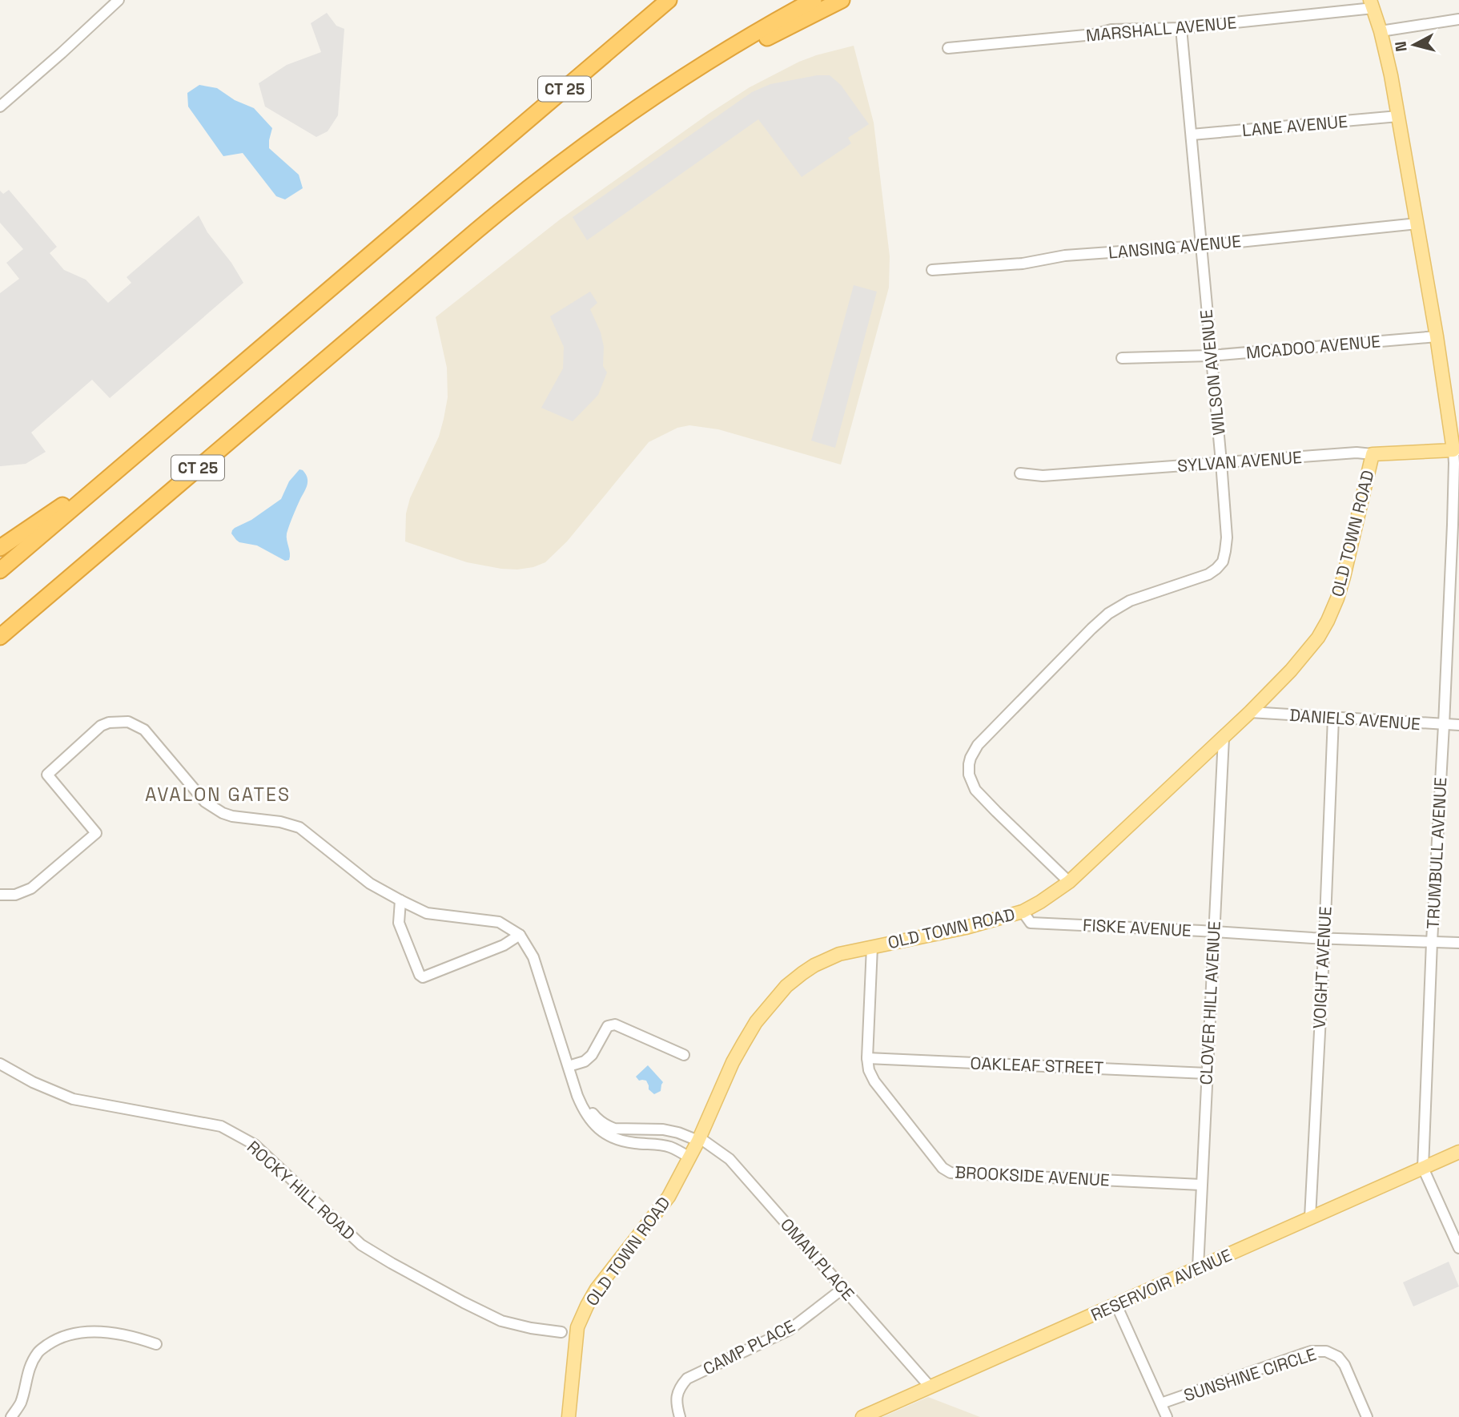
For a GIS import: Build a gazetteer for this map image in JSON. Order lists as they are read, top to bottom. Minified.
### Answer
{"streets":{"highway":["CT 25"],"main road":["SYLVAN AVENUE","OLD TOWN ROAD","RESERVOIR AVENUE"],"street":["MARSHALL AVENUE","LANE AVENUE","LANSING AVENUE","MCADOO AVENUE","WILSON AVENUE","DANIELS AVENUE","TRUMBULL AVENUE","FISKE AVENUE","VOIGHT AVENUE","CLOVER HILL AVENUE","OAKLEAF STREET","BROOKSIDE AVENUE","ROCKY HILL ROAD","OMAN PLACE","CAMP PLACE","SUNSHINE CIRCLE"]},"crossings":[["MARSHALL AVENUE","WILSON AVENUE"],["LANE AVENUE","WILSON AVENUE"],["LANSING AVENUE","WILSON AVENUE"],["MCADOO AVENUE","WILSON AVENUE"],["WILSON AVENUE","SYLVAN AVENUE"],["WILSON AVENUE","OLD TOWN ROAD"],["SYLVAN AVENUE","OLD TOWN ROAD"],["SYLVAN AVENUE","TRUMBULL AVENUE"],["OLD TOWN ROAD","DANIELS AVENUE"],["OLD TOWN ROAD","FISKE AVENUE"],["OLD TOWN ROAD","CLOVER HILL AVENUE"],["OLD TOWN ROAD","BROOKSIDE AVENUE"],["OLD TOWN ROAD","OMAN PLACE"],["DANIELS AVENUE","TRUMBULL AVENUE"],["DANIELS AVENUE","VOIGHT AVENUE"],["TRUMBULL AVENUE","FISKE AVENUE"],["TRUMBULL AVENUE","RESERVOIR AVENUE"],["FISKE AVENUE","VOIGHT AVENUE"],["FISKE AVENUE","CLOVER HILL AVENUE"],["VOIGHT AVENUE","RESERVOIR AVENUE"],["CLOVER HILL AVENUE","OAKLEAF STREET"],["CLOVER HILL AVENUE","BROOKSIDE AVENUE"],["CLOVER HILL AVENUE","RESERVOIR AVENUE"],["OAKLEAF STREET","BROOKSIDE AVENUE"],["OMAN PLACE","RESERVOIR AVENUE"],["OMAN PLACE","CAMP PLACE"]],"districts":["AVALON GATES"],"north":"left"}
